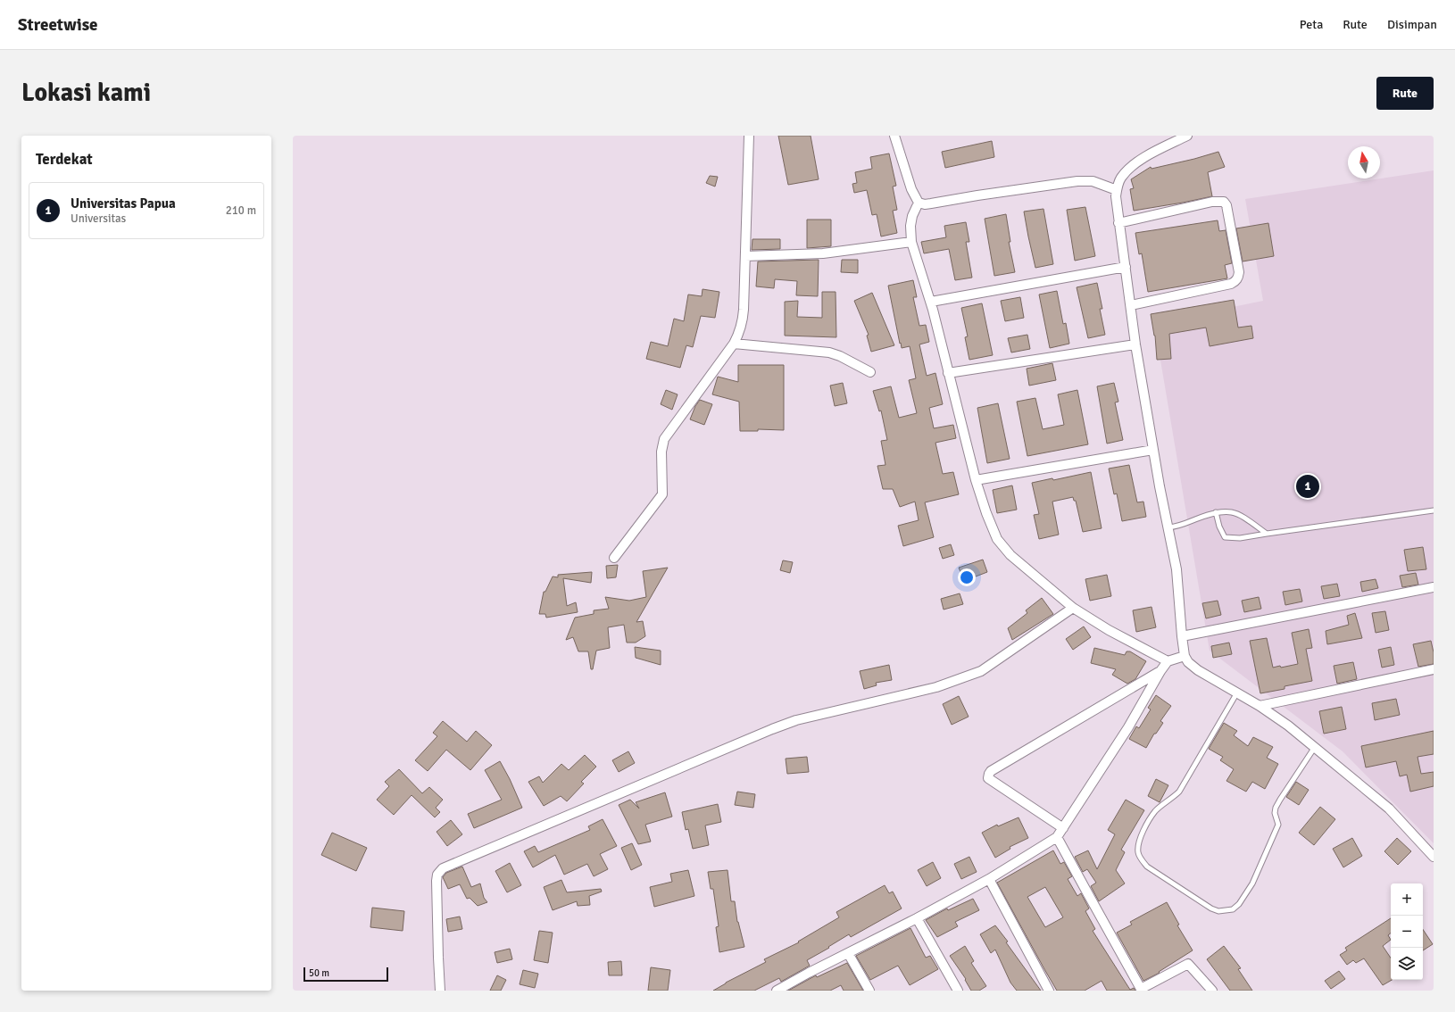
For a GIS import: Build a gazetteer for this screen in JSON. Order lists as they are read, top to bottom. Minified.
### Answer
{"scale_bar":"50 m","north":"top","page":{"header":"Streetwise","nav":["Peta","Rute","Disimpan"],"buttons":"Rute","title":"Lokasi kami","heading":"Terdekat","list":[{"mark":"1","name":"Universitas Papua","note":"Universitas","value":"210 m"}],"pins":"1","map_buttons":["+","−"],"scale":"50 m"}}
